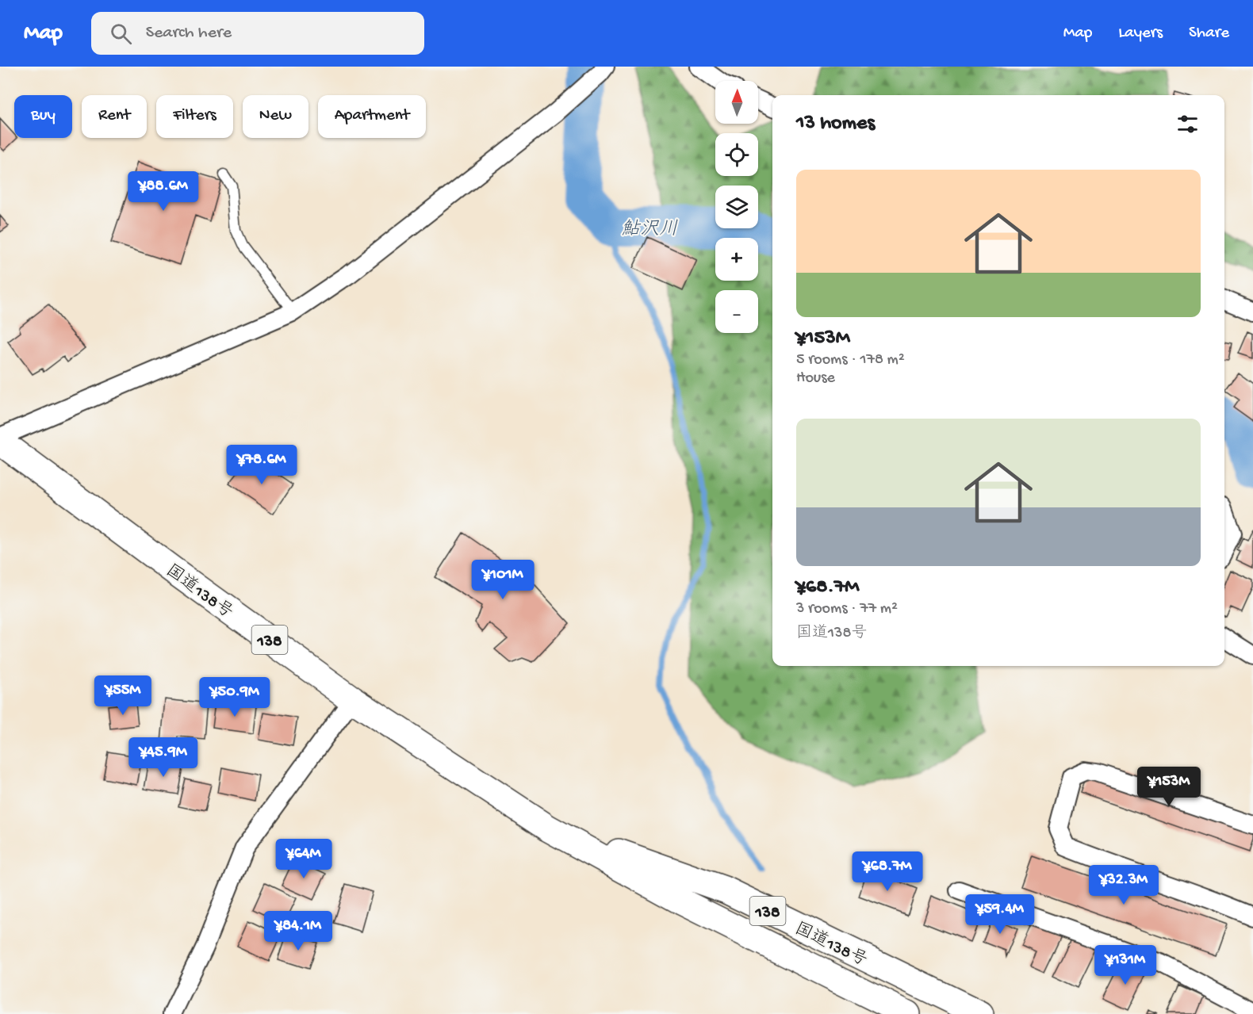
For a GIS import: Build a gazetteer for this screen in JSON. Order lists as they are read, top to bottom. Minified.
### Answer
{"streets":{"highway":["国道138号","138"]},"water":["鮎沢川"],"north":"top","page":{"header":"Map","search":"Search here","nav":["Map","Layers","Share"],"map_buttons":["+","−"],"chip":["Buy","Rent","Filters","New","Apartment"],"heading":"13 homes","list":[{"name":"¥153M","note":"5 rooms · 178 m² · House"},{"name":"¥68.7M","note":"3 rooms · 77 m² · 国道138号"}],"price":["¥88.6M","¥78.6M","¥101M","¥55M","¥50.9M","¥45.9M","¥153M","¥64M","¥68.7M","¥32.3M","¥59.4M","¥84.1M","¥131M"]}}
